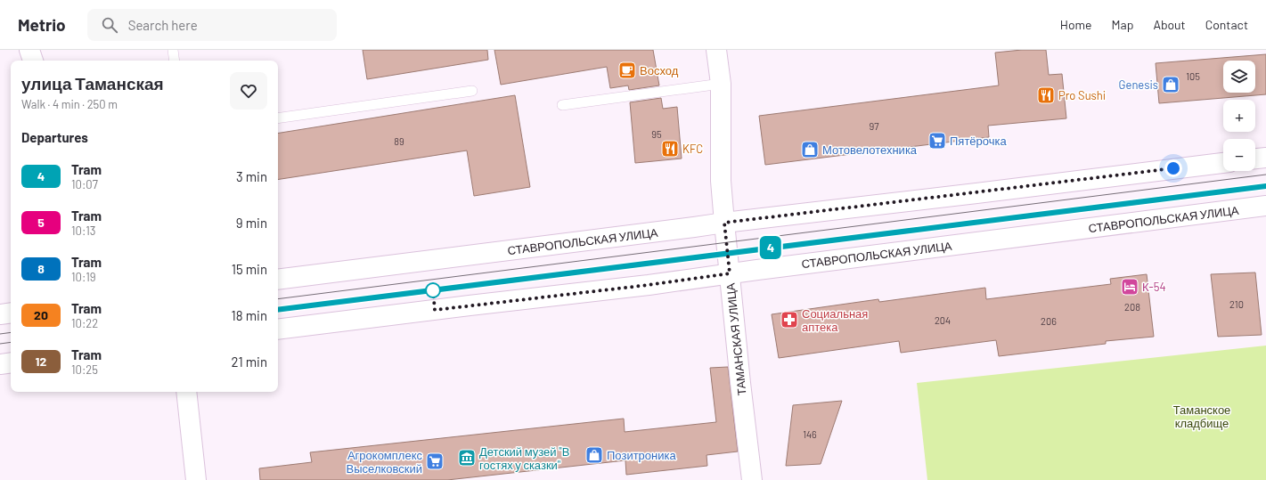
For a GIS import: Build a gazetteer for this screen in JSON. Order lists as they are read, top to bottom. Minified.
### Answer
{"streets":{"main road":["СТАВРОПОЛЬСКАЯ УЛИЦА","ТАМАНСКАЯ УЛИЦА"]},"crossings":[["СТАВРОПОЛЬСКАЯ УЛИЦА","ТАМАНСКАЯ УЛИЦА"]],"parks":["Таманское кладбище"],"places":{"cafe":["Восход"],"shop":["Genesis","Мотовелотехника","Позитроника"],"restaurant":["Pro Sushi","KFC"],"supermarket":["Пятёрочка","Агрокомплекс Выселковский"],"hotel":["К-54"],"pharmacy":["Социальная аптека"],"museum":["Детский музей \"В гостях у сказки\""]},"lines":["tram line 4"],"house_numbers":["105","97","95","89","210","208","204","206","146"],"page":{"header":"Metrio","search":"Search here","nav":["Home","Map","About","Contact"],"on_map":"4","map_buttons":["+","−"],"heading":[["улица Таманская","Walk · 4 min · 250 m"],"Departures"],"list":[{"mark":"4","name":"Tram","note":"10:07","value":"3 min"},{"mark":"5","name":"Tram","note":"10:13","value":"9 min"},{"mark":"8","name":"Tram","note":"10:19","value":"15 min"},{"mark":"20","name":"Tram","note":"10:22","value":"18 min"},{"mark":"12","name":"Tram","note":"10:25","value":"21 min"}]}}
